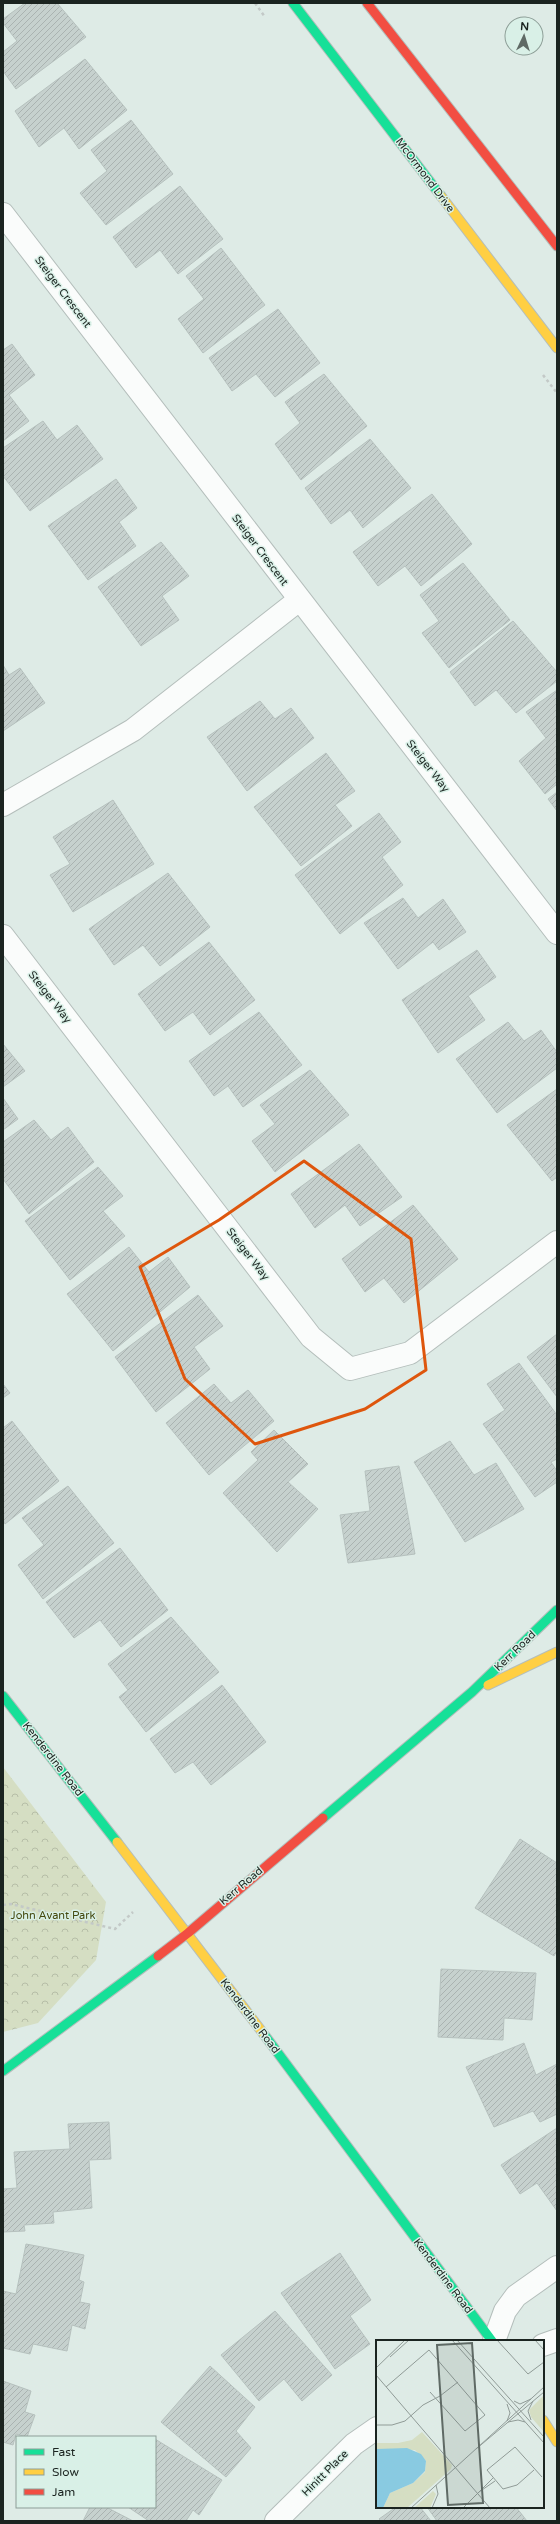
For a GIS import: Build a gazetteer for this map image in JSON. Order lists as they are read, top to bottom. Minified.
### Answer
{"streets":{"street":["McOrmond Drive","Steiger Crescent","Steiger Way","Kerr Road","Kenderdine Road","Hinitt Place"]},"crossings":[["Steiger Crescent","Steiger Way"],["Kerr Road","Kenderdine Road"]],"parks":["John Avant Park"],"legend":["Fast","Slow","Jam"],"north":"top"}
